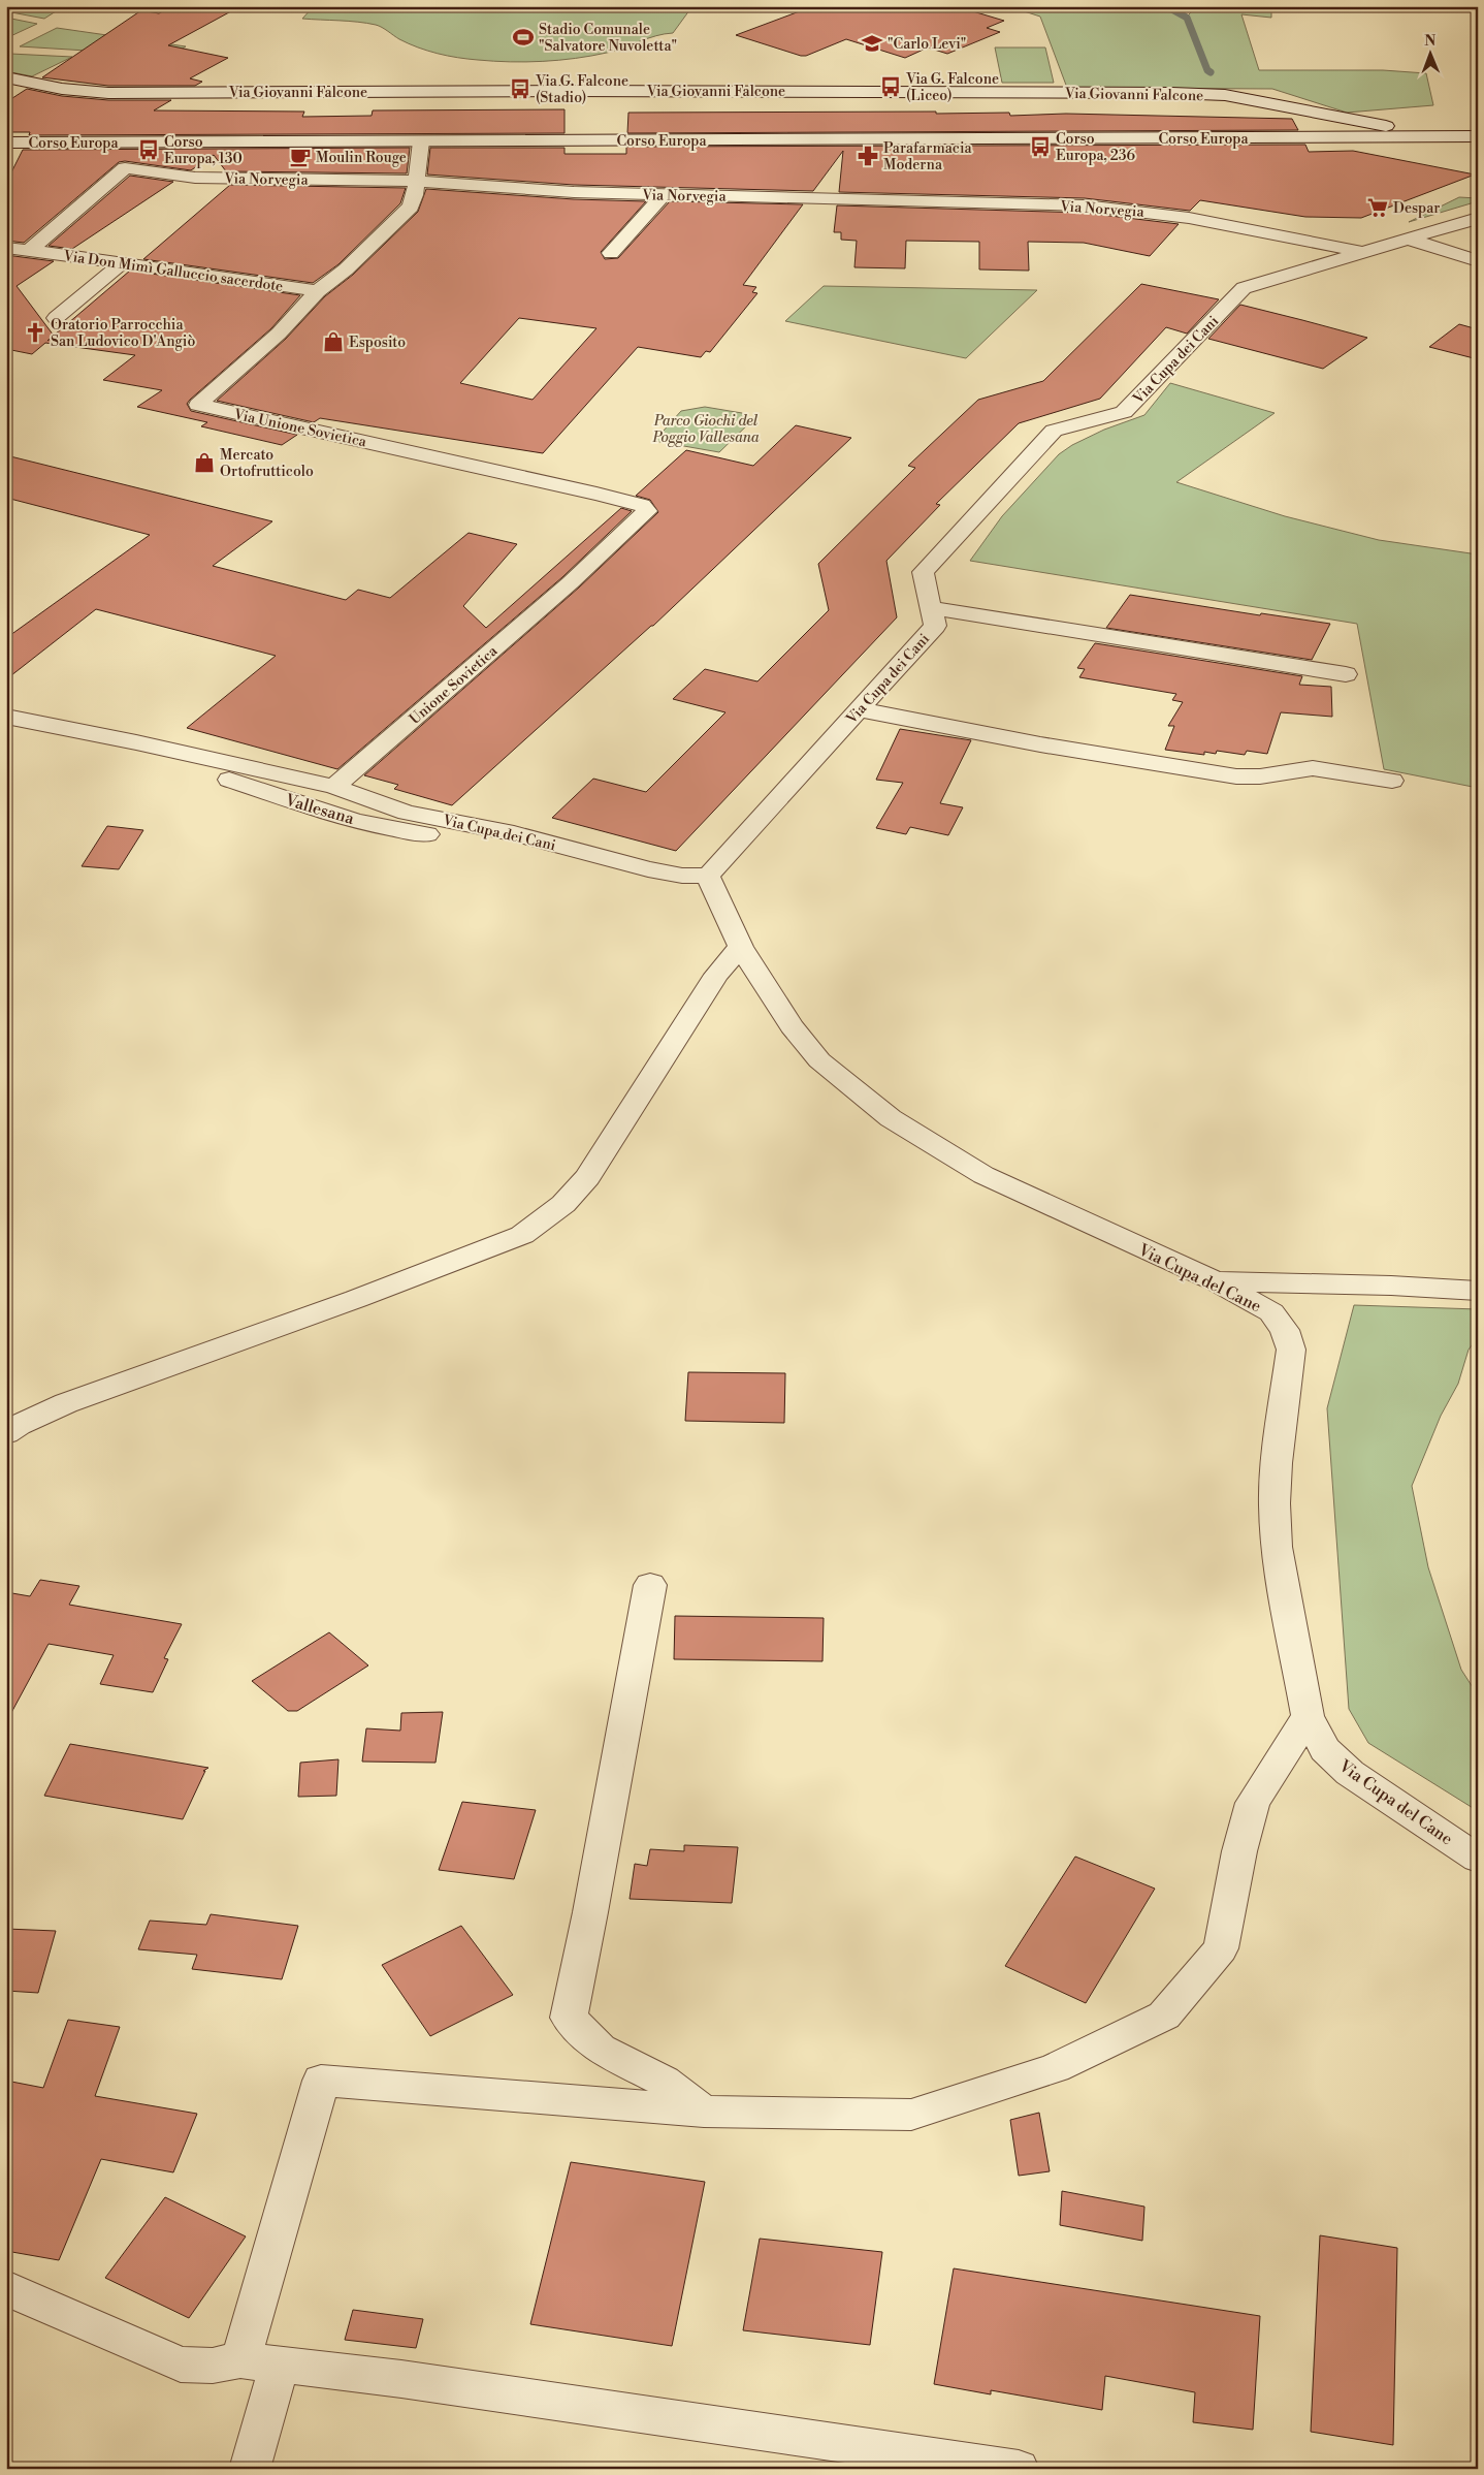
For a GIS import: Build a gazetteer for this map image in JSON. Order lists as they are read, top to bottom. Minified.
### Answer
{"streets":{"street":["Via Giovanni Falcone","Corso Europa","Via Norvegia","Via Don Mimì Galluccio sacerdote","Via Cupa dei Cani","Via Unione Sovietica","Unione Sovietica","Vallesana","Via Cupa del Cane"]},"crossings":[["Via Giovanni Falcone","Corso Europa"],["Corso Europa","Via Unione Sovietica"],["Via Norvegia","Via Don Mimì Galluccio sacerdote"],["Via Norvegia","Via Cupa dei Cani"],["Via Norvegia","Via Unione Sovietica"],["Via Don Mimì Galluccio sacerdote","Via Unione Sovietica"],["Via Cupa dei Cani","Unione Sovietica"],["Via Cupa dei Cani","Vallesana"],["Via Cupa dei Cani","Via Cupa del Cane"],["Via Unione Sovietica","Unione Sovietica"],["Unione Sovietica","Vallesana"],["Vallesana","Via Cupa del Cane"]],"parks":["Parco Giochi del Poggio Vallesana"],"places":{"sports":["Stadio Comunale \"Salvatore Nuvoletta\""],"school or university":["\"Carlo Levi\""],"bus stop":["Via G. Falcone (Liceo)","Via G. Falcone (Stadio)","Corso Europa, 236","Corso Europa, 130"],"pharmacy":["Parafarmacia Moderna"],"cafe":["Moulin Rouge"],"supermarket":["Despar"],"church":["Oratorio Parrocchia San Ludovico D'Angiò"],"shop":["Esposito","Mercato Ortofrutticolo"]},"north":"top"}
